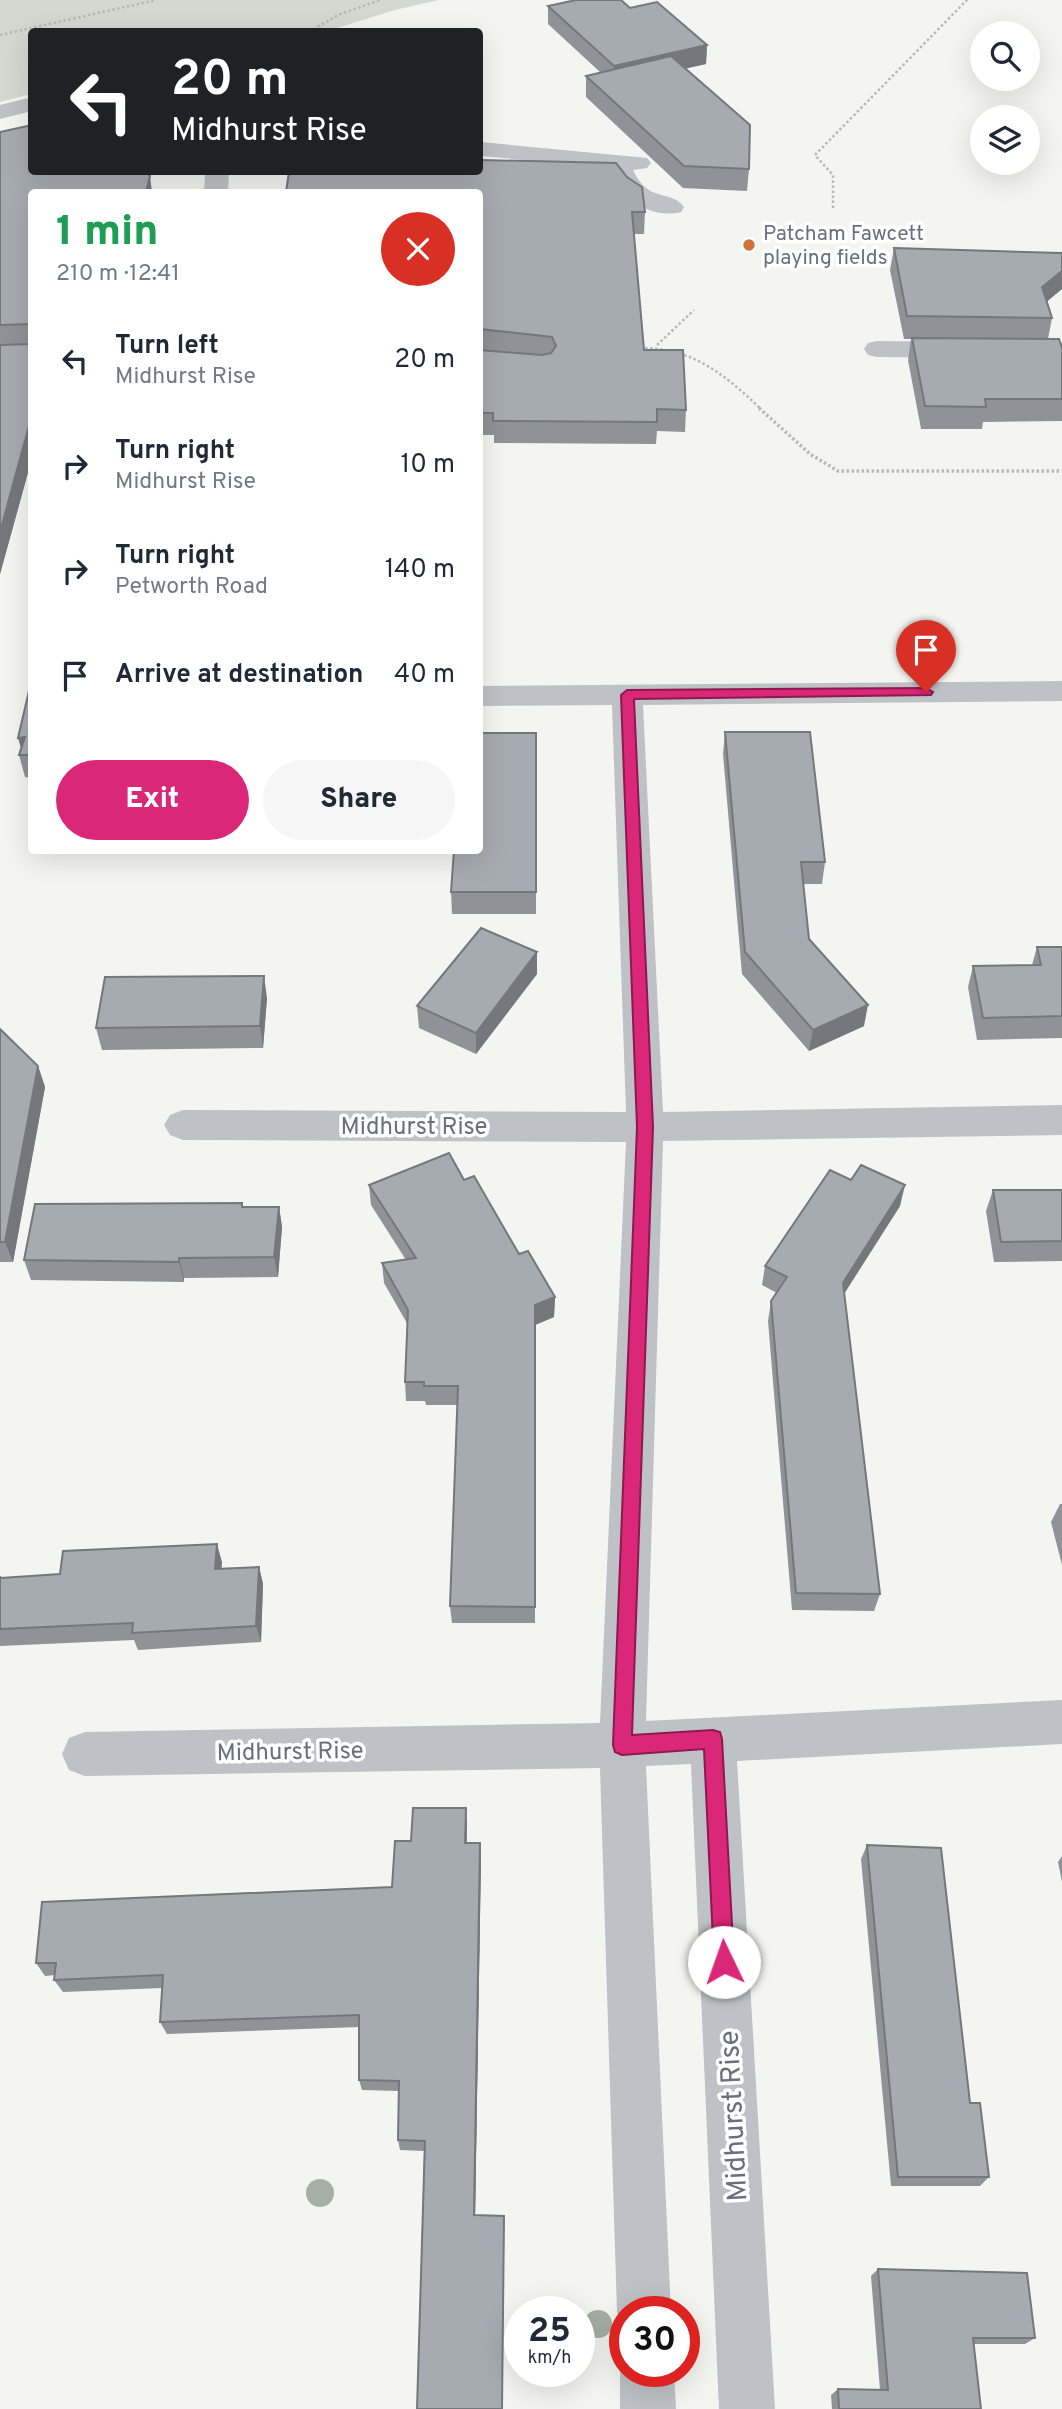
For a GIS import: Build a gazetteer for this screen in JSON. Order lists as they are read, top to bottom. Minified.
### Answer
{"streets":{"street":["Midhurst Rise"]},"places":["Patcham Fawcett playing fields"],"page":{"turn":["20 m","Midhurst Rise"],"heading":["1 min","210 m · 12:41"],"list":[{"name":"Turn left","note":"Midhurst Rise","value":"20 m"},{"name":"Turn right","note":"Midhurst Rise","value":"10 m"},{"name":"Turn right","note":"Petworth Road","value":"140 m"},{"name":"Arrive at destination","value":"40 m"}],"buttons":["Exit","Share"],"speed":"25 km/h","limit":"30"}}
